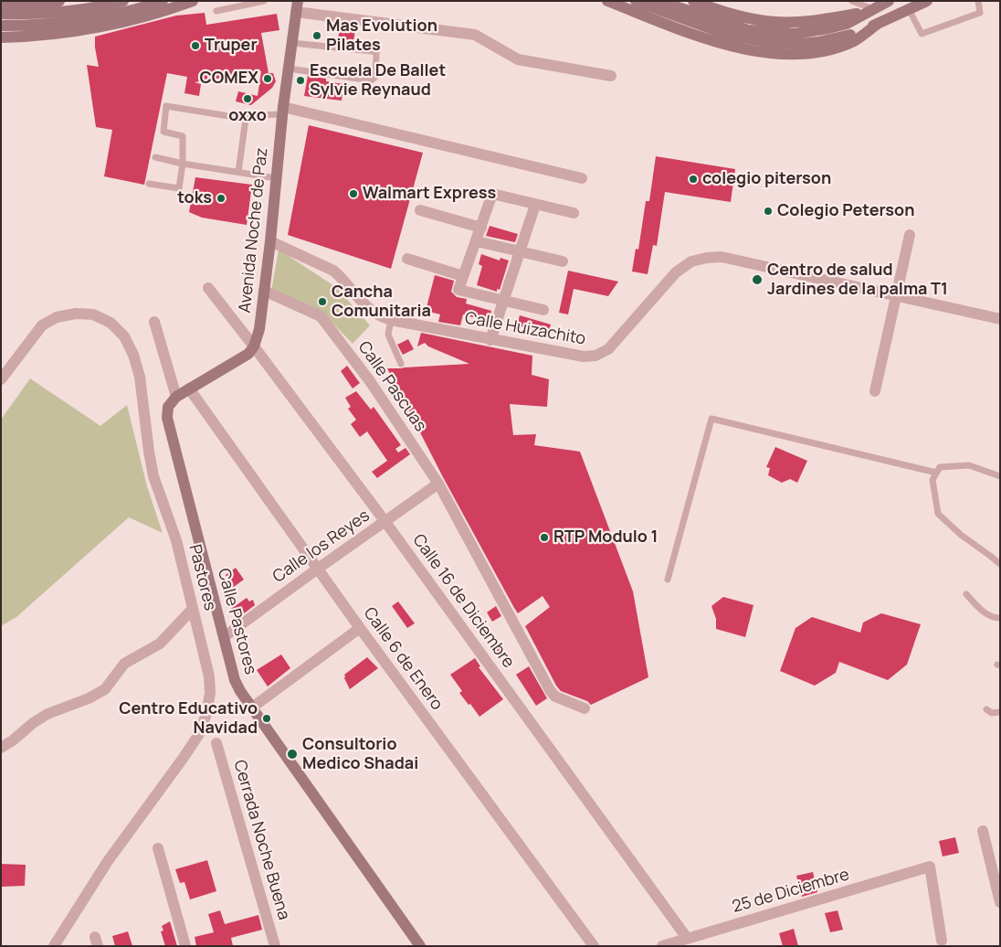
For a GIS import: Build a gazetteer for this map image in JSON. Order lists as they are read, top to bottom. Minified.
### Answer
{"streets":{"street":["Avenida Noche de Paz","Calle Huizachito","Calle Pascuas","Calle los Reyes","Pastores","Calle 16 de Diciembre","Calle Pastores","Calle 6 de Enero","Cerrada Noche Buena","25 de Diciembre"]},"crossings":[["Avenida Noche de Paz","Calle Huizachito"],["Avenida Noche de Paz","Calle Pascuas"],["Avenida Noche de Paz","Calle 16 de Diciembre"],["Calle Pascuas","Calle los Reyes"],["Calle los Reyes","Calle 16 de Diciembre"],["Calle los Reyes","Calle Pastores"],["Calle los Reyes","Calle 6 de Enero"],["Calle 16 de Diciembre","25 de Diciembre"]],"places":["Mas Evolution Pilates","Truper","COMEX","Escuela De Ballet Sylvie Reynaud","oxxo","colegio piterson","Walmart Express","toks","Colegio Peterson","Centro de salud Jardines de la palma T1","Cancha Comunitaria","RTP Modulo 1","Centro Educativo Navidad","Consultorio Medico Shadai"]}
